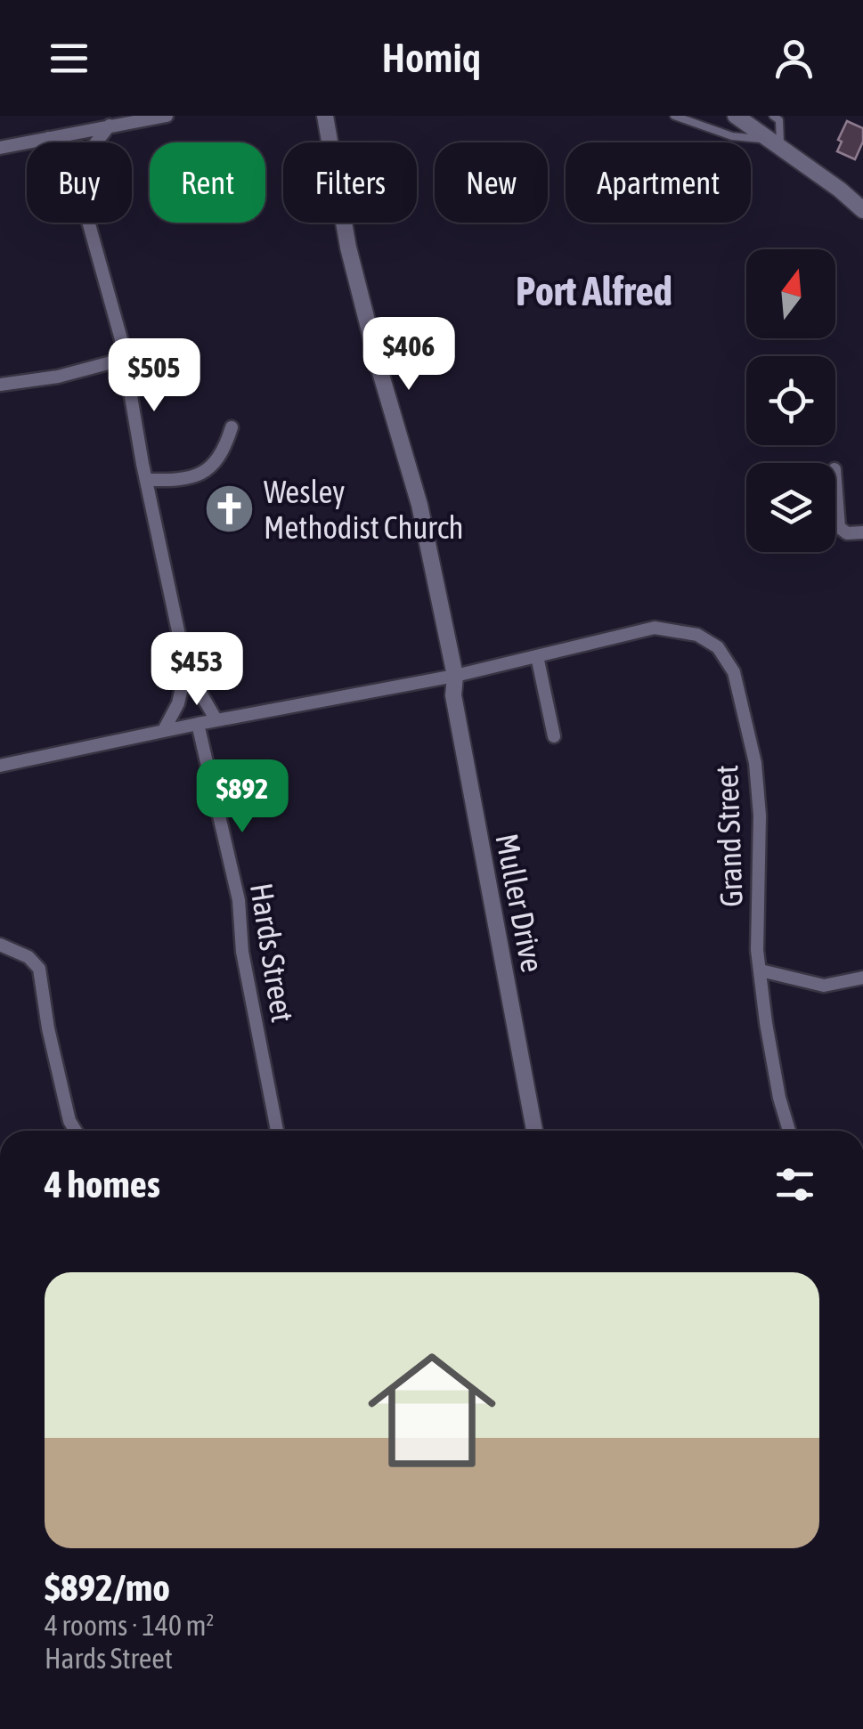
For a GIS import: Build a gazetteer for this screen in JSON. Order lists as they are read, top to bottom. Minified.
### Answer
{"streets":{"street":["Grand Street","Muller Drive","Hards Street"]},"crossings":[["Grand Street","Muller Drive"],["Grand Street","Hards Street"]],"districts":["Port Alfred"],"places":{"church":["Wesley Methodist Church"]},"north":"top","page":{"header":"Homiq","chip":["Buy","Rent","Filters","New","Apartment"],"price":["$406","$505","$453","$892"],"heading":"4 homes","list":[{"name":"$892/mo","note":"4 rooms · 140 m² · Hards Street"}]}}
